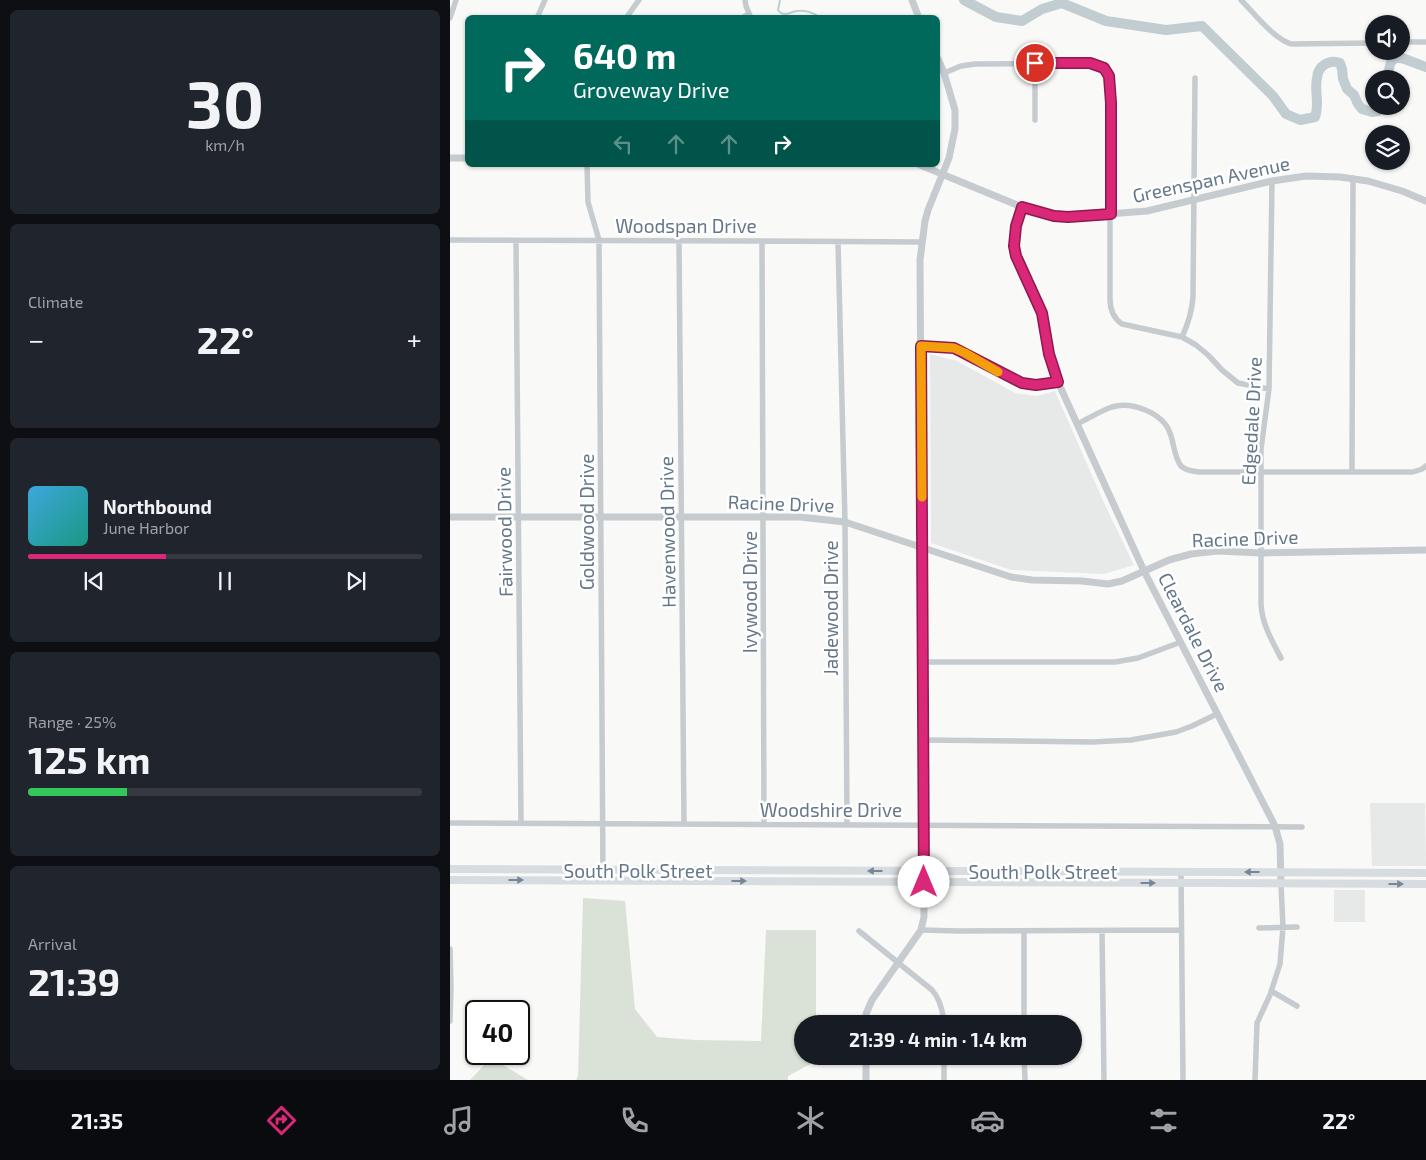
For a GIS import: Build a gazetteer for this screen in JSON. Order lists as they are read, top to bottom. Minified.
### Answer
{"streets":{"main road":["South Polk Street"],"street":["Greenspan Avenue","Woodspan Drive","Edgedale Drive","Racine Drive","Goldwood Drive","Fairwood Drive","Havenwood Drive","Ivywood Drive","Jadewood Drive","Cleardale Drive","Woodshire Drive"]},"crossings":[["Greenspan Avenue","Edgedale Drive"],["Greenspan Avenue","Cleardale Drive"],["Woodspan Drive","Goldwood Drive"],["Woodspan Drive","Fairwood Drive"],["Woodspan Drive","Havenwood Drive"],["Woodspan Drive","Ivywood Drive"],["Woodspan Drive","Jadewood Drive"],["Edgedale Drive","Racine Drive"],["Racine Drive","Goldwood Drive"],["Racine Drive","Fairwood Drive"],["Racine Drive","Havenwood Drive"],["Racine Drive","Ivywood Drive"],["Racine Drive","Jadewood Drive"],["Racine Drive","Cleardale Drive"],["Goldwood Drive","Woodshire Drive"],["Goldwood Drive","South Polk Street"],["Fairwood Drive","Woodshire Drive"],["Havenwood Drive","Woodshire Drive"],["Ivywood Drive","Woodshire Drive"],["Jadewood Drive","Woodshire Drive"],["Cleardale Drive","Woodshire Drive"],["Cleardale Drive","South Polk Street"]],"page":{"tile":[["30","km/h"],"Climate",["Range · 25%","125 km"],["Arrival","21:39"]],"turn":["640 m","Groveway Drive"],"heat":["−","22°","+"],"song":["Northbound","June Harbor"],"limit":"40","trip":"21:39 · 4 min · 1.4 km","tabs":["21:35","22°"]}}
